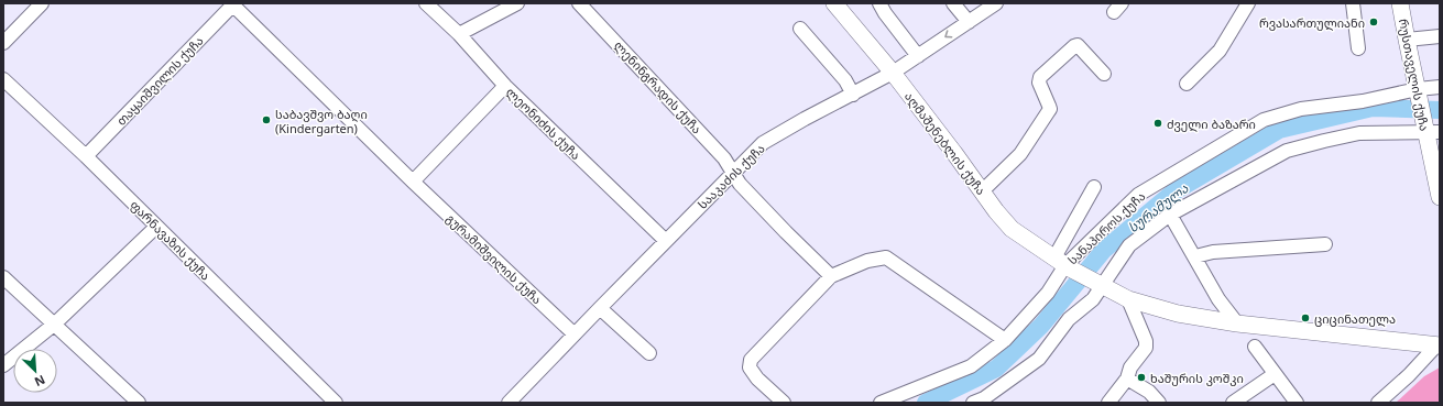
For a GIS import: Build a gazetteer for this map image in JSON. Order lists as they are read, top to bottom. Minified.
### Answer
{"streets":{"main road":["რუსთაველის ქუჩა","აღმაშენებლის ქუჩა"],"street":["თაყაიშვილის ქუჩა","ლენინგრადის ქუჩა","ლეონიძის ქუჩა","სააკაძის ქუჩა","სანაპიროს ქუჩა","ფარნავაზის ქუჩა","გურამიშვილის ქუჩა"]},"crossings":[["რუსთაველის ქუჩა","სანაპიროს ქუჩა"],["თაყაიშვილის ქუჩა","ფარნავაზის ქუჩა"],["თაყაიშვილის ქუჩა","გურამიშვილის ქუჩა"],["ლენინგრადის ქუჩა","სააკაძის ქუჩა"],["ლეონიძის ქუჩა","სააკაძის ქუჩა"],["აღმაშენებლის ქუჩა","სააკაძის ქუჩა"],["აღმაშენებლის ქუჩა","სანაპიროს ქუჩა"],["სააკაძის ქუჩა","გურამიშვილის ქუჩა"]],"water":["სურამულა"],"places":["რვასართულიანი","საბავშვო ბაღი (Kindergarten)","ძველი ბაზარი","ციცინათელა","ხაშურის კოშკი"],"north":"bottom right"}
